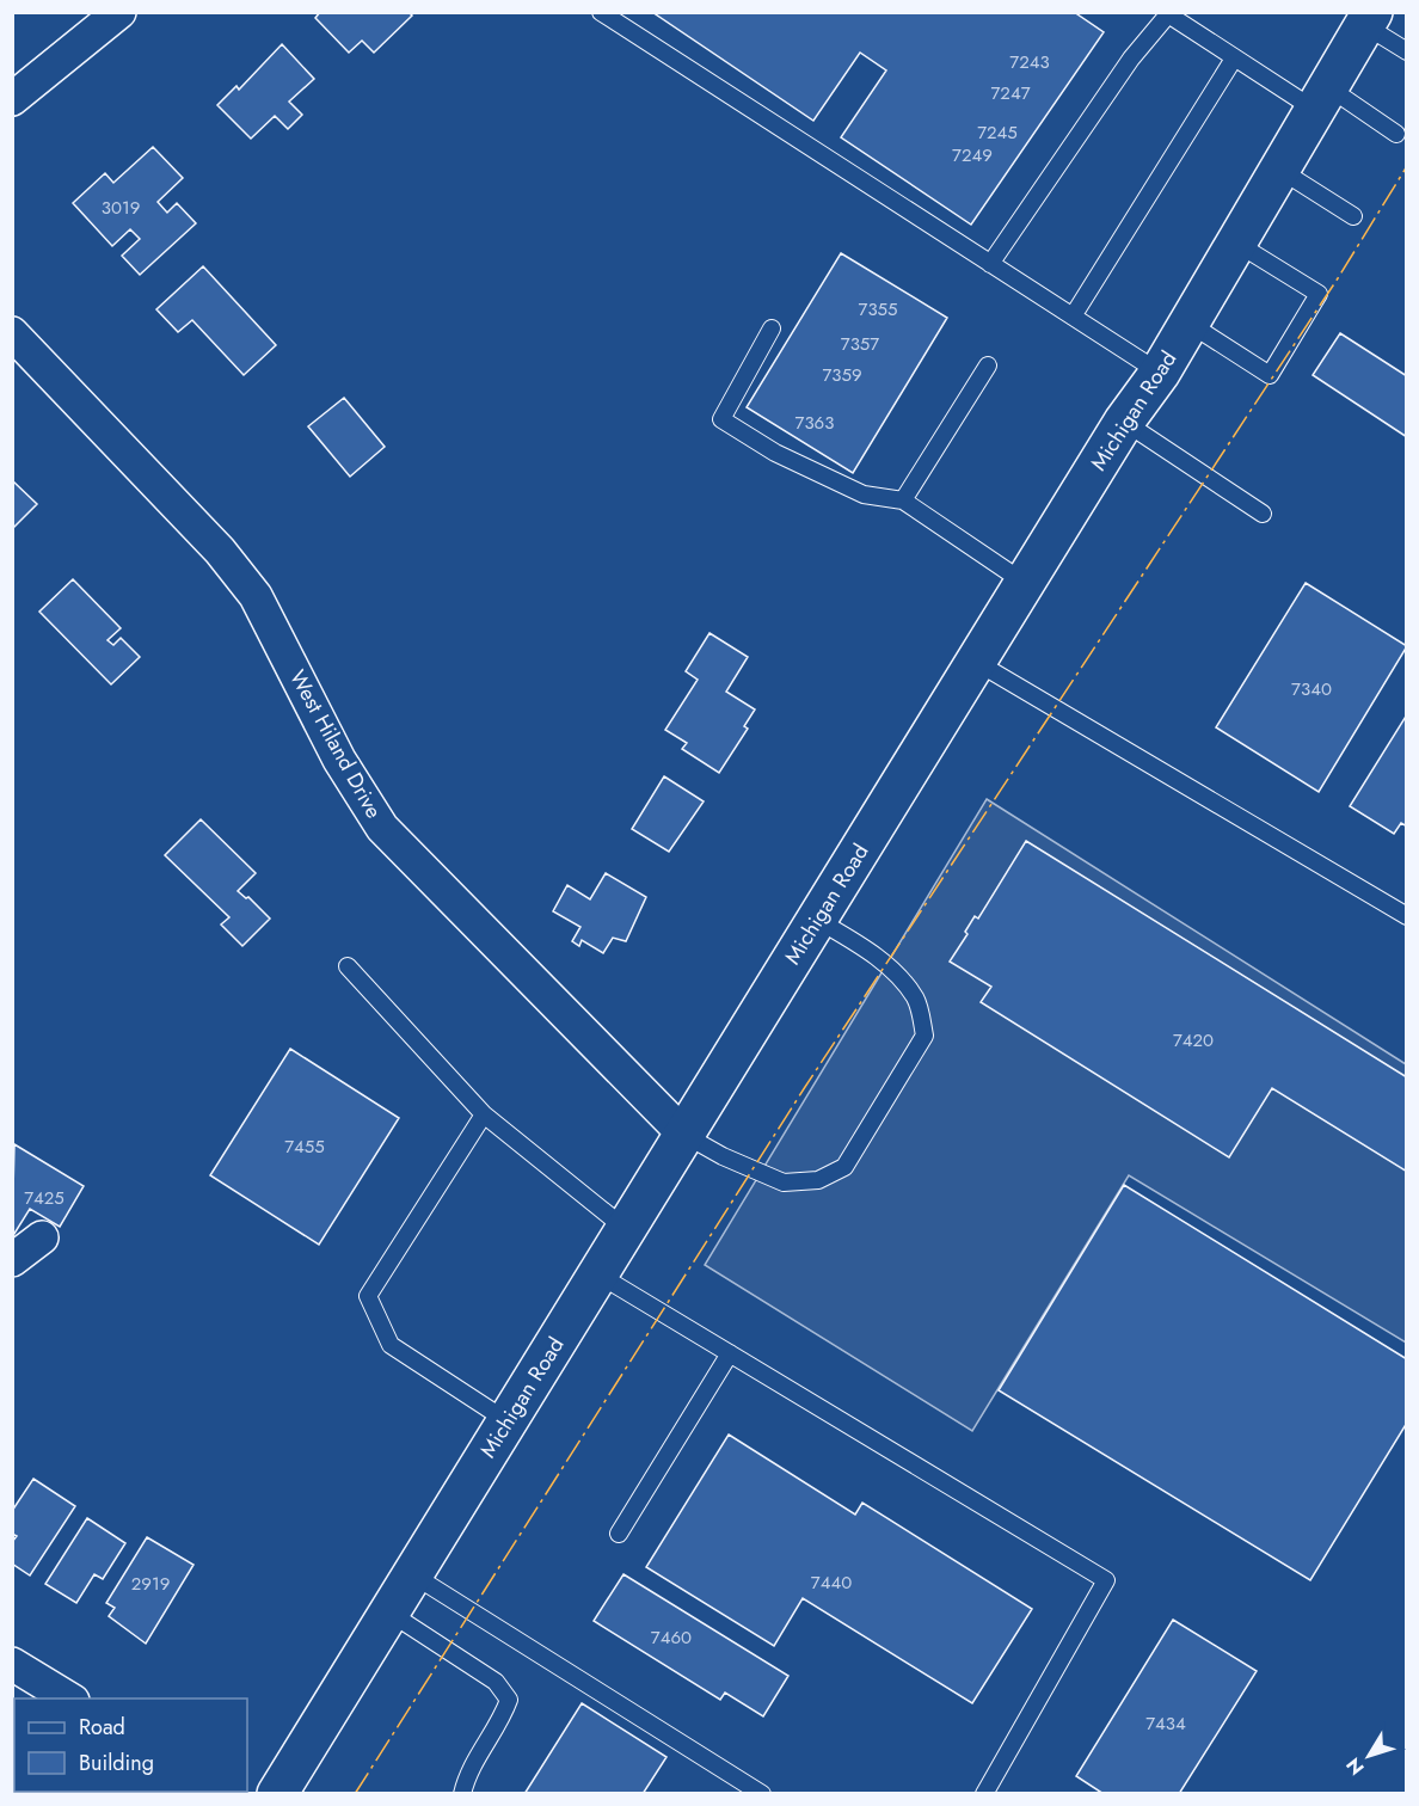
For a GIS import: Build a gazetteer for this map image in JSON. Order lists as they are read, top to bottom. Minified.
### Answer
{"streets":{"main road":["Michigan Road"],"street":["West Hiland Drive"]},"crossings":[["Michigan Road","West Hiland Drive"]],"house_numbers":["7243","7247","7245","7249","3019","7355","7357","7359","7363","7340","7420","7455","7425","7440","2919","7460","7434"],"legend":["Road","Building"],"north":"bottom left"}
